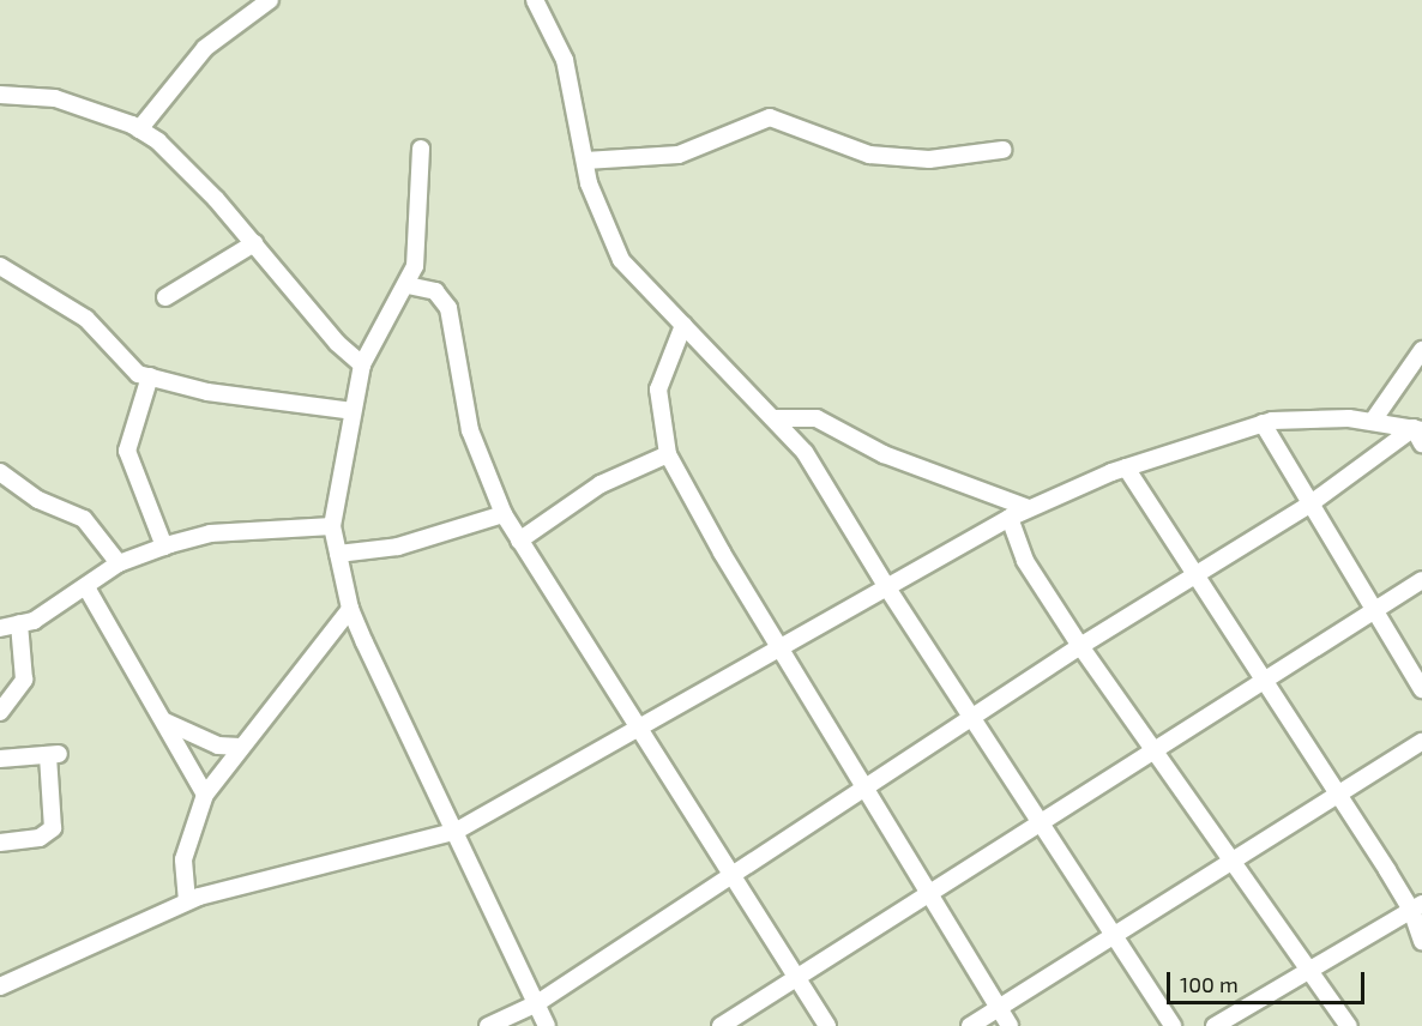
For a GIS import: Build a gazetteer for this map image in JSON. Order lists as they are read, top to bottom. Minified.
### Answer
{"scale_bar":"100 m"}
